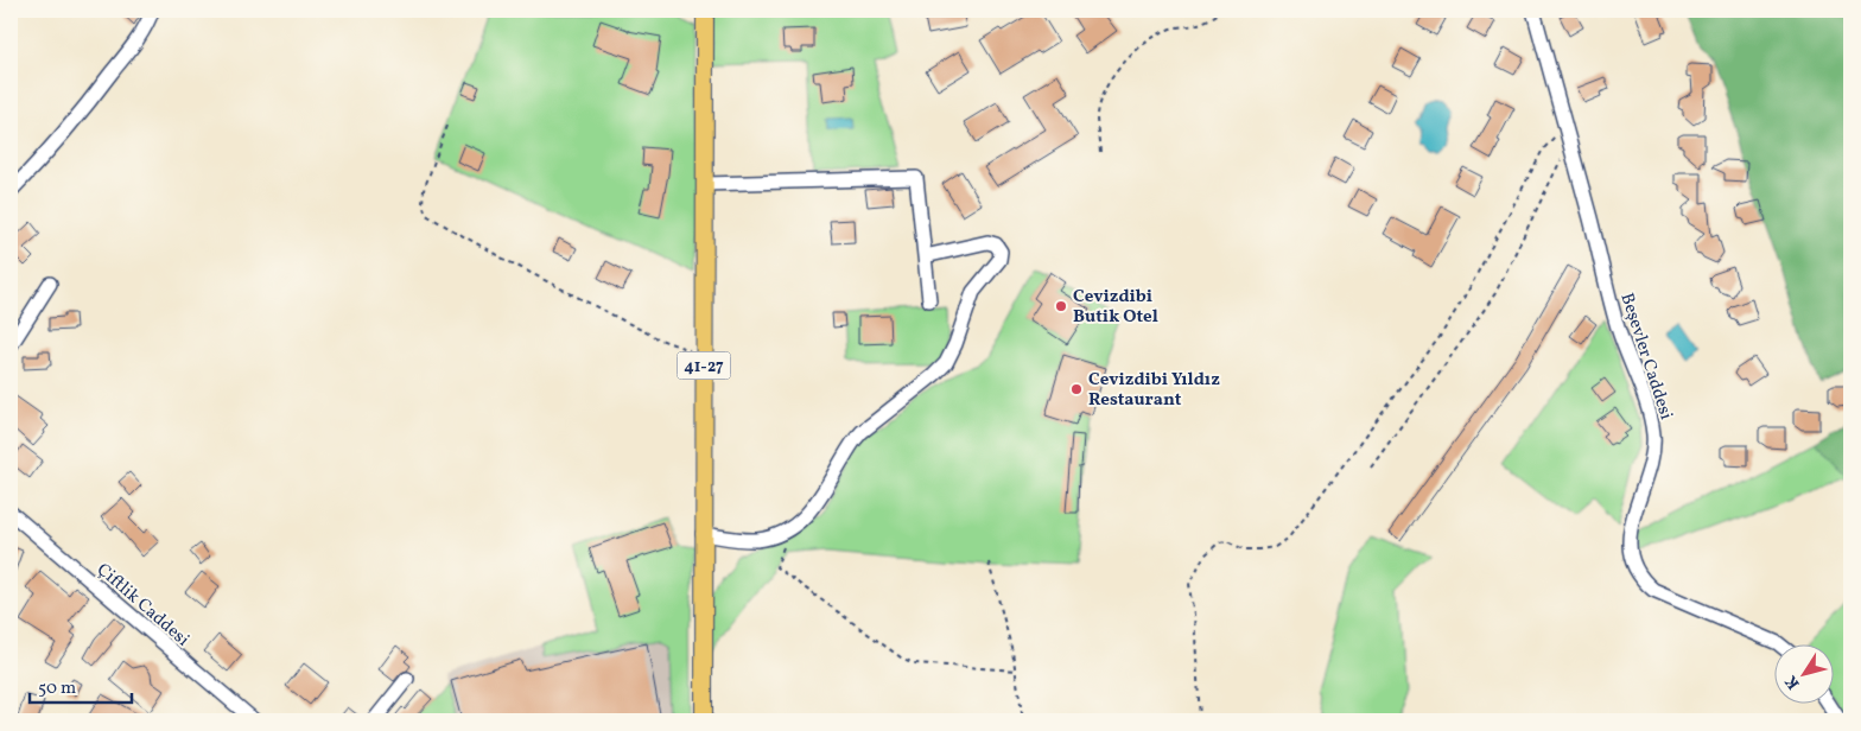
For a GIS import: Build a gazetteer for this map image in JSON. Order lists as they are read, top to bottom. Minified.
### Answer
{"streets":{"main road":["41-27"],"street":["Beşevler Caddesi","Çiftlik Caddesi"]},"places":["Cevizdibi Butik Otel","Cevizdibi Yıldız Restaurant"],"scale_bar":"50 m","north":"bottom left"}
